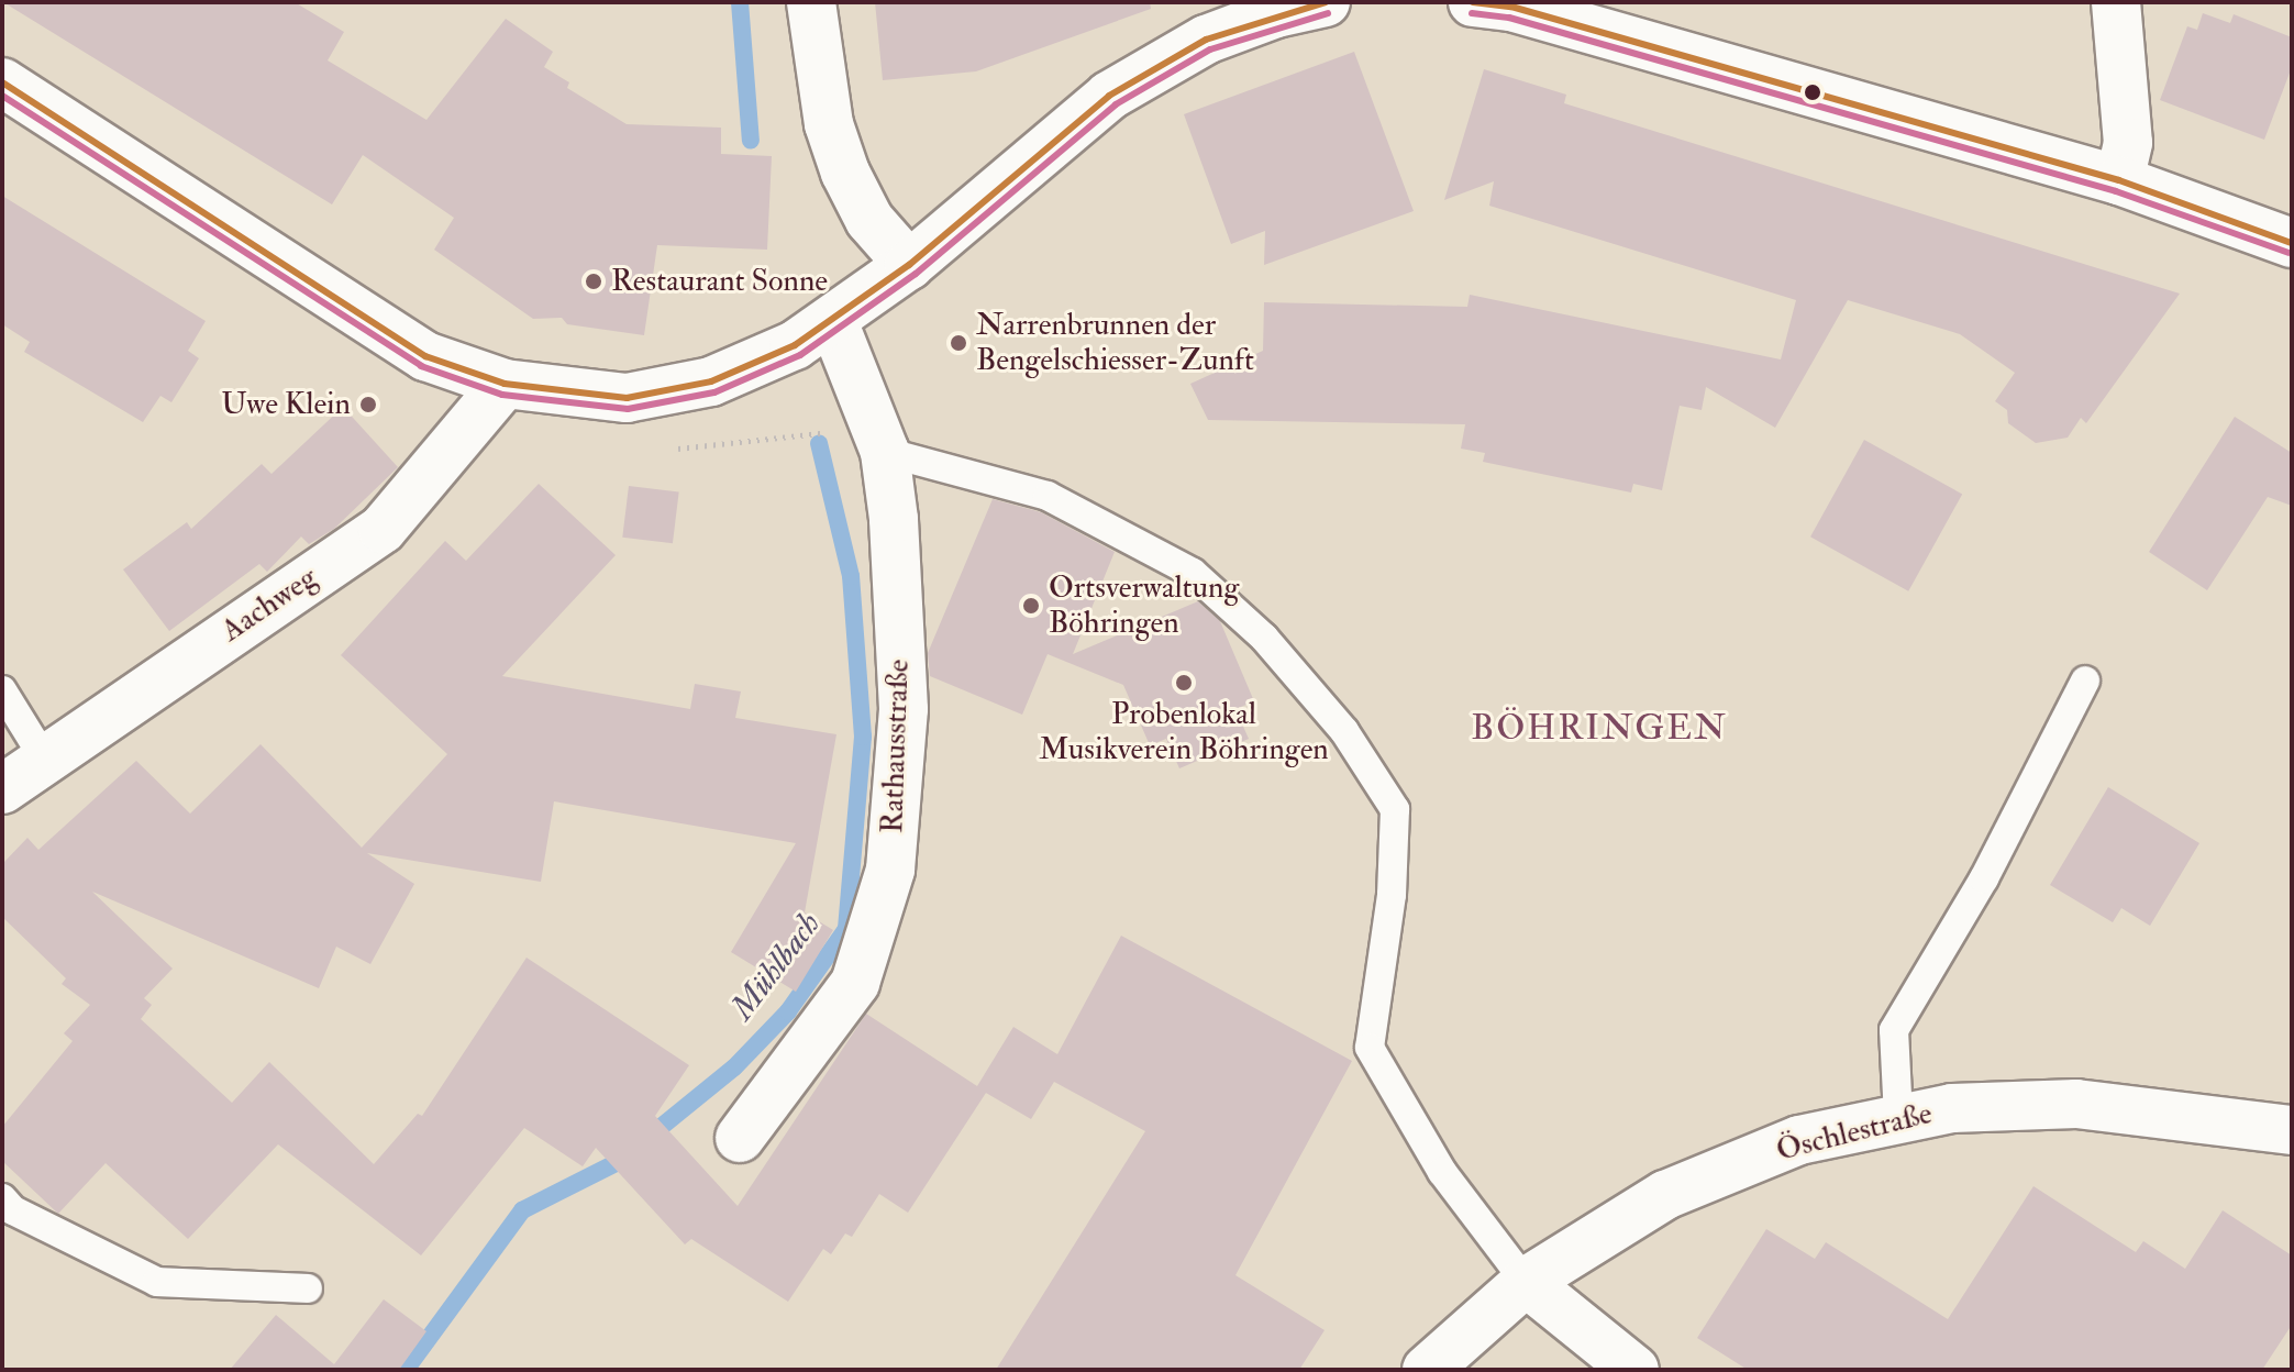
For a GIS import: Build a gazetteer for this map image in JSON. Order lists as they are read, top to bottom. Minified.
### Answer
{"streets":{"street":["Aachweg","Rathausstraße","Öschlestraße"]},"districts":["BÖHRINGEN"],"water":["Mühlbach"],"places":["Restaurant Sonne","Narrenbrunnen der Bengelschiesser-Zunft","Uwe Klein","Ortsverwaltung Böhringen","Probenlokal Musikverein Böhringen"]}
